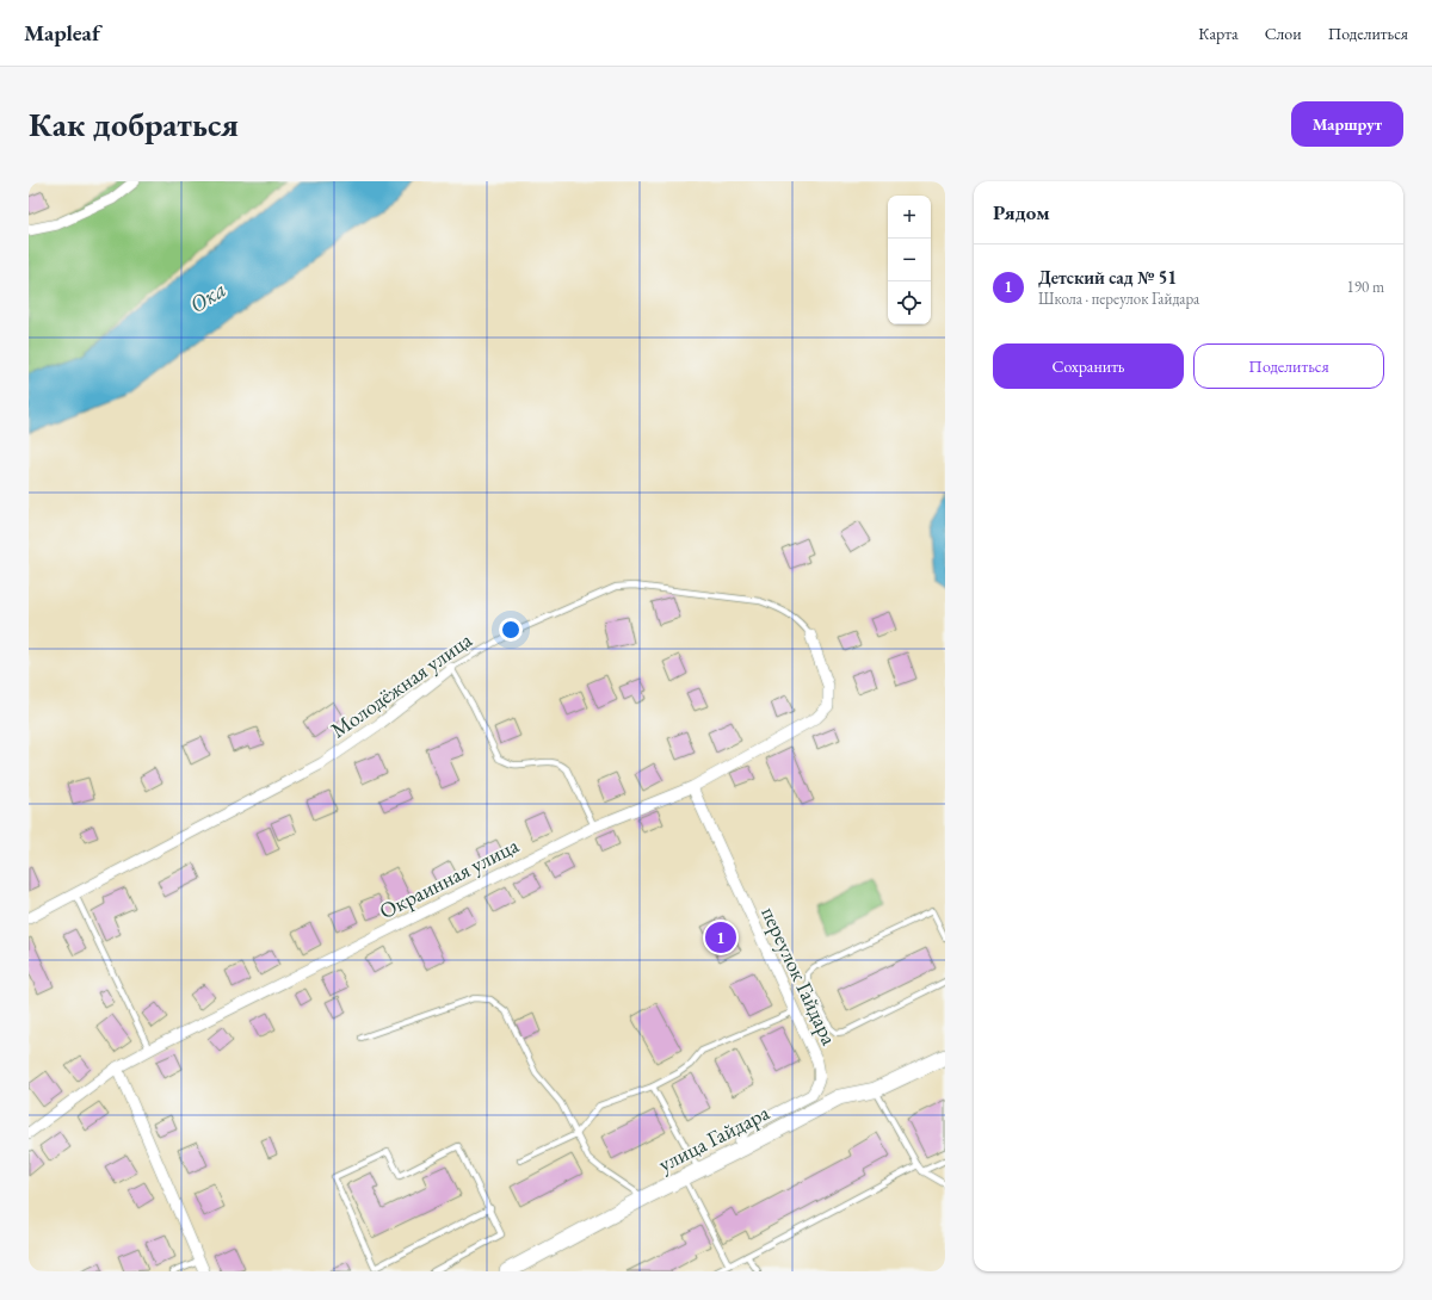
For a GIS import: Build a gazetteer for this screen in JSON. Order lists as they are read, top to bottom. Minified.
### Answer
{"streets":{"street":["Молодёжная улица","Окраинная улица","переулок Гайдара","улица Гайдара"]},"crossings":[["Молодёжная улица","Окраинная улица"],["Окраинная улица","переулок Гайдара"],["переулок Гайдара","улица Гайдара"]],"water":["Ока"],"page":{"header":"Mapleaf","nav":["Карта","Слои","Поделиться"],"buttons":["Маршрут",["Сохранить","Поделиться"]],"title":"Как добраться","heading":"Рядом","map_buttons":["+","−"],"list":[{"mark":"1","name":"Детский сад № 51","note":"Школа · переулок Гайдара","value":"190 m"}],"pins":"1"}}
